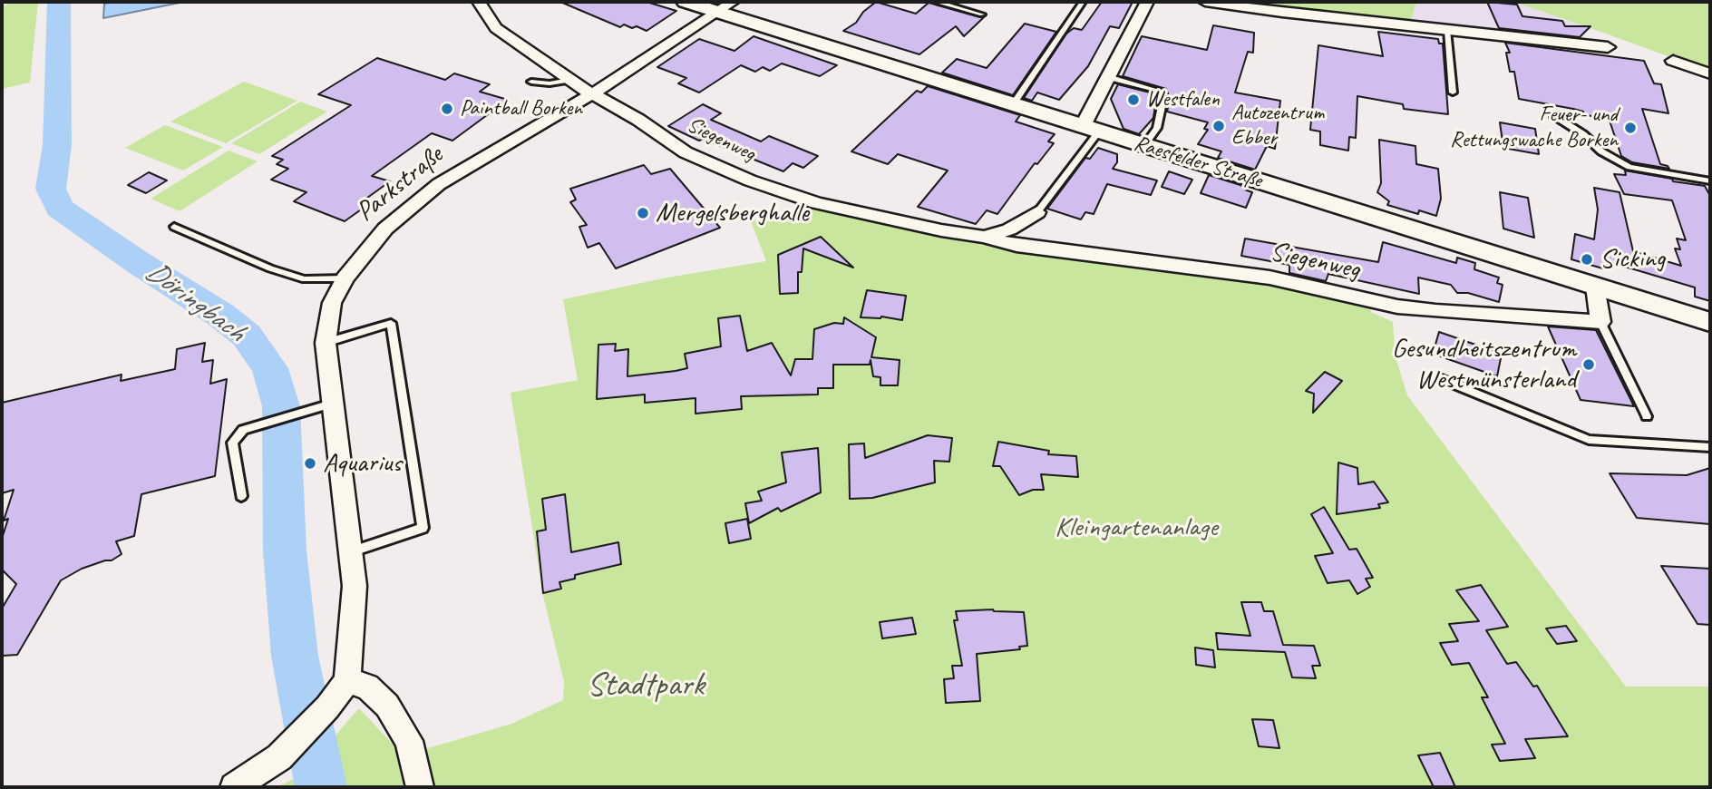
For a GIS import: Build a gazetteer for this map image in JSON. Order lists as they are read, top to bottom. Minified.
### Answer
{"streets":{"main road":["Raesfelder Straße"],"street":["Siegenweg","Parkstraße"]},"crossings":[["Siegenweg","Parkstraße"],["Raesfelder Straße","Parkstraße"]],"water":["Döringbach"],"parks":["Kleingartenanlage","Stadtpark"],"places":["Westfalen","Paintball Borken","Autozentrum Ebber","Feuer- und Rettungswache Borken","Mergelsberghalle","Sicking","Gesundheitszentrum Westmünsterland","Aquarius"]}
